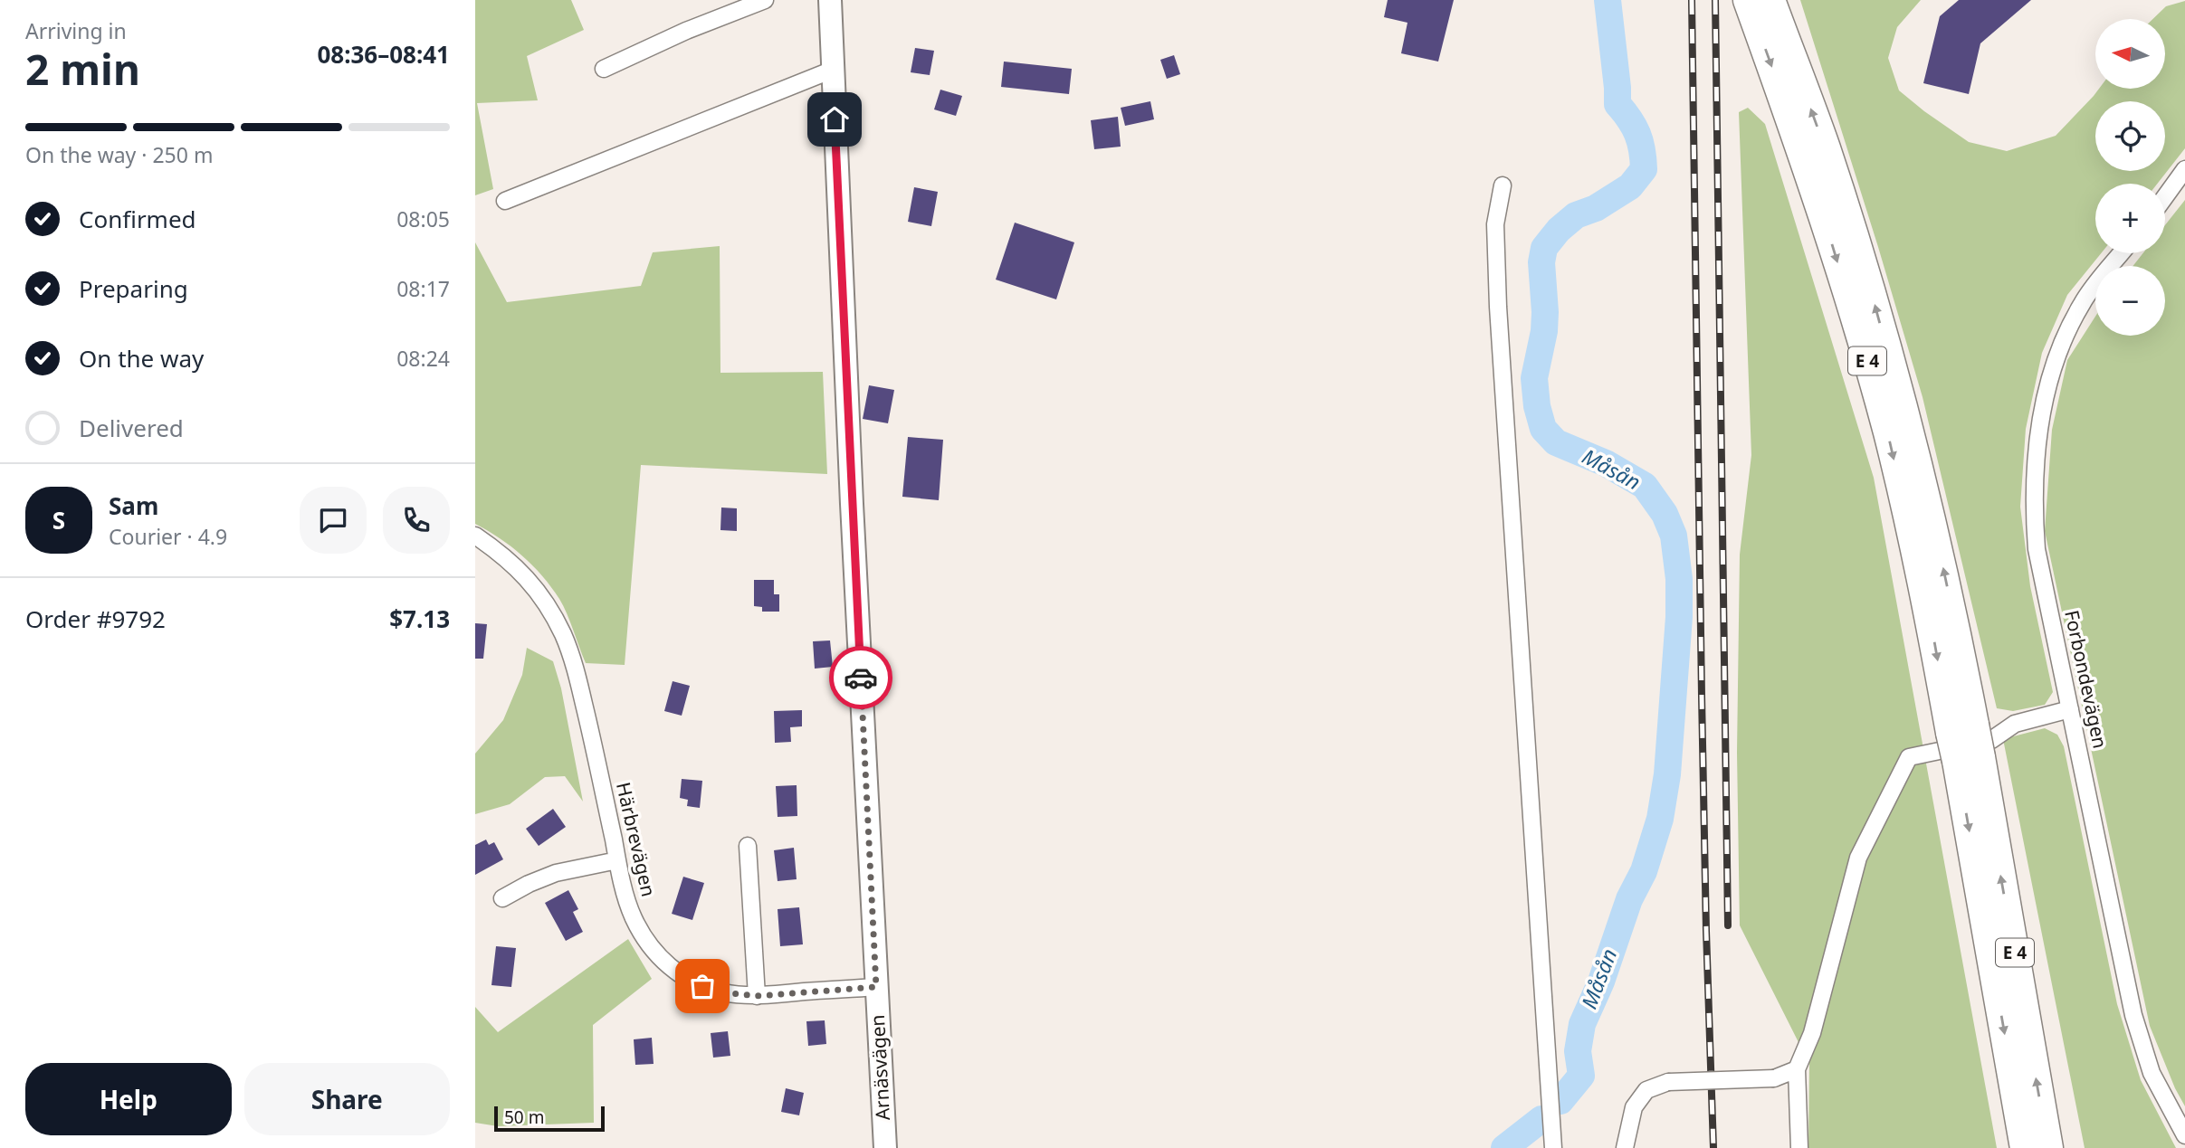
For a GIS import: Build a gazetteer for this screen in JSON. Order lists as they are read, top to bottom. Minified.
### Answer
{"streets":{"highway":["E 4"],"street":["Forbondevägen","Härbrevägen","Arnäsvägen"]},"crossings":[["Härbrevägen","Arnäsvägen"]],"water":["Måsån"],"scale_bar":"50 m","north":"left","page":{"heading":["2 min","Arriving in","08:36–08:41"],"panel":["Sam","Courier · 4.9","Order #9792","$7.13"],"map_buttons":["+","−"],"bar":"On the way · 250 m","list":[["Confirmed","08:05"],["Preparing","08:17"],["On the way","08:24"],"Delivered"],"round":"S","buttons":["Help","Share"],"scale":"50 m"}}
